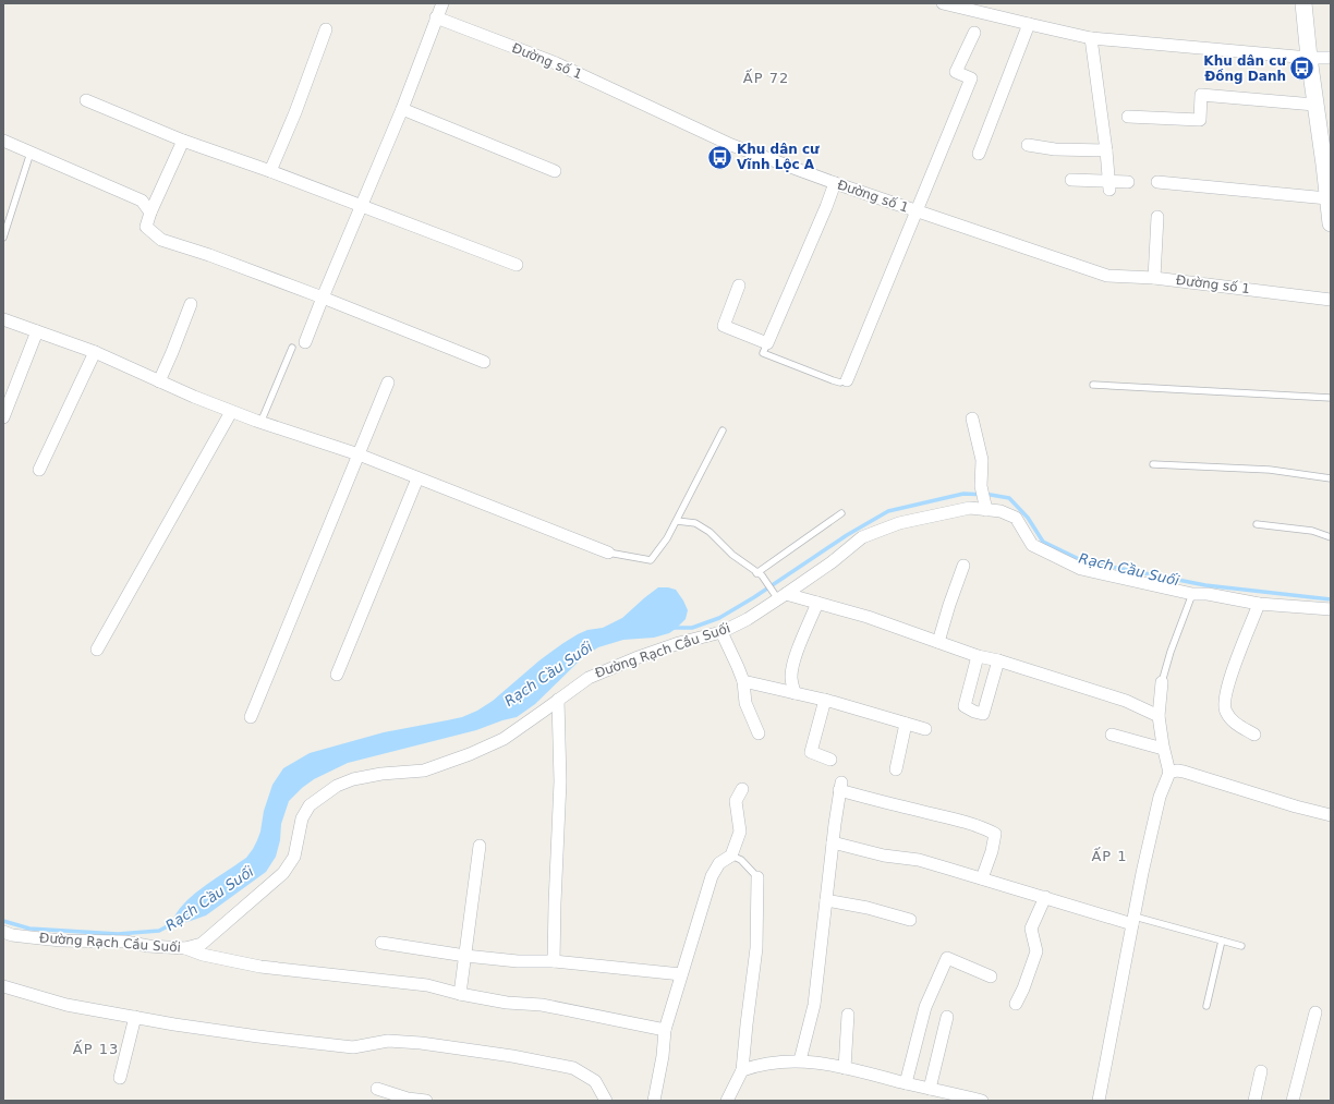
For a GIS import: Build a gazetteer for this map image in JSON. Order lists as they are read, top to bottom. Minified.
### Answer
{"streets":{"street":["Đường số 1","Đường Rạch Cầu Suối"]},"districts":["ẤP 72","ẤP 1","ẤP 13"],"water":["Rạch Cầu Suối"],"places":{"bus stop":["Khu dân cư Đồng Danh","Khu dân cư Vĩnh Lộc A"]}}
